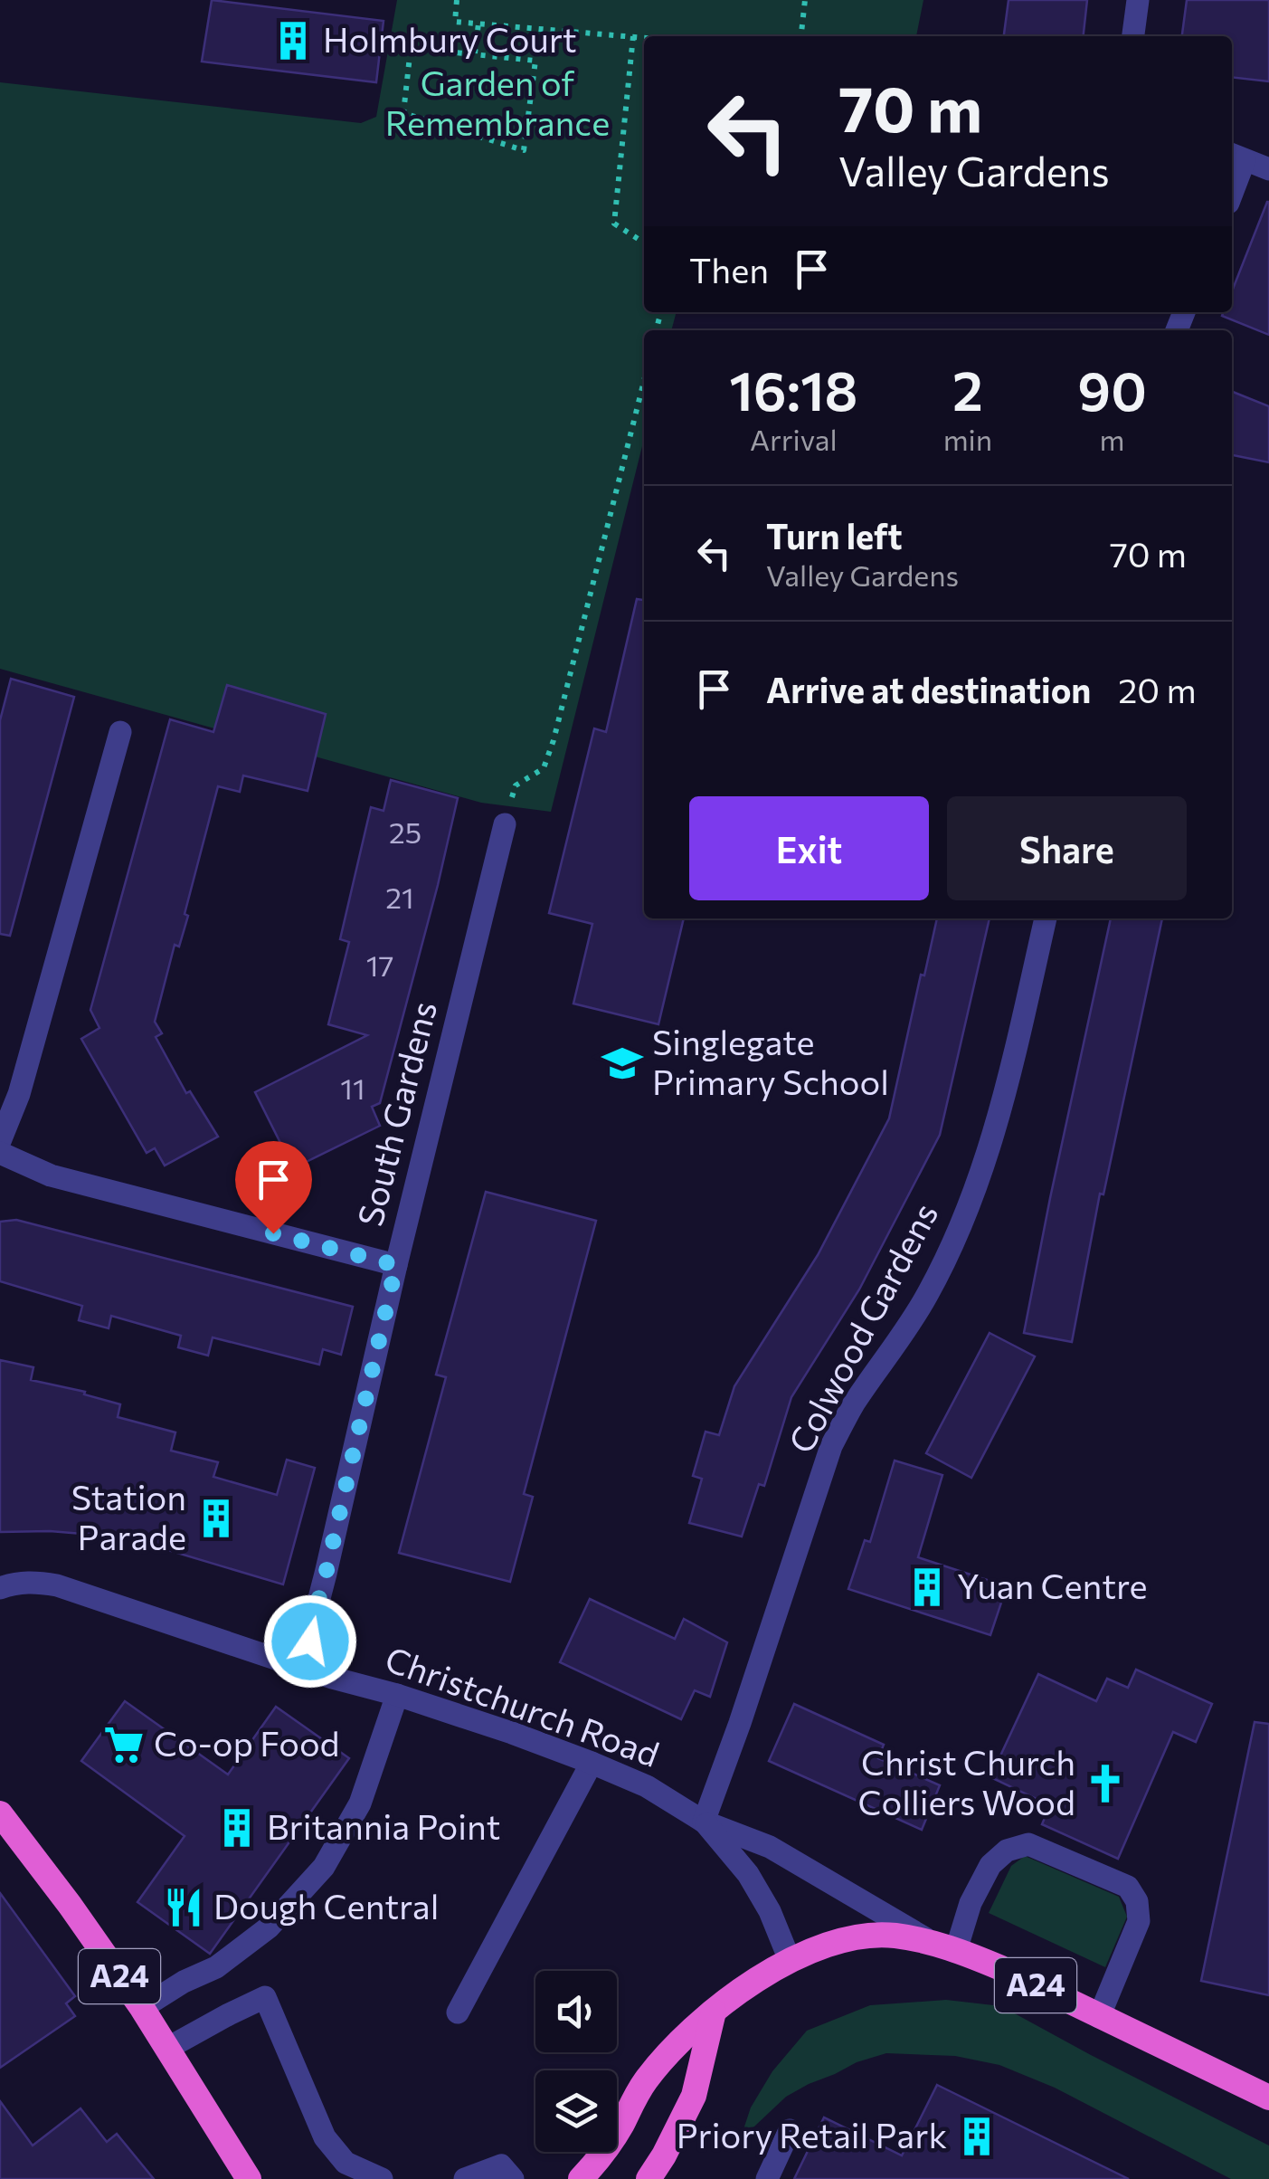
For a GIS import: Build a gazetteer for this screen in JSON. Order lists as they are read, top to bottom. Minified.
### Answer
{"streets":{"highway":["Christchurch Road","A24"],"street":["South Gardens","Colwood Gardens"]},"crossings":[["South Gardens","Christchurch Road"],["Colwood Gardens","Christchurch Road"],["Christchurch Road","A24"]],"parks":["Garden of Remembrance"],"places":{"building":["Holmbury Court","Station Parade","Yuan Centre","Britannia Point","Priory Retail Park"],"school or university":["Singlegate Primary School"],"supermarket":["Co-op Food"],"church":["Christ Church Colliers Wood"],"restaurant":["Dough Central"]},"house_numbers":["25","21","17","11"],"page":{"turn":["70 m","Valley Gardens"],"then":"Then","eta":["16:18","Arrival","2","min","90","m"],"list":[{"name":"Turn left","note":"Valley Gardens","value":"70 m"},{"name":"Arrive at destination","value":"20 m"}],"buttons":["Exit","Share"]}}
